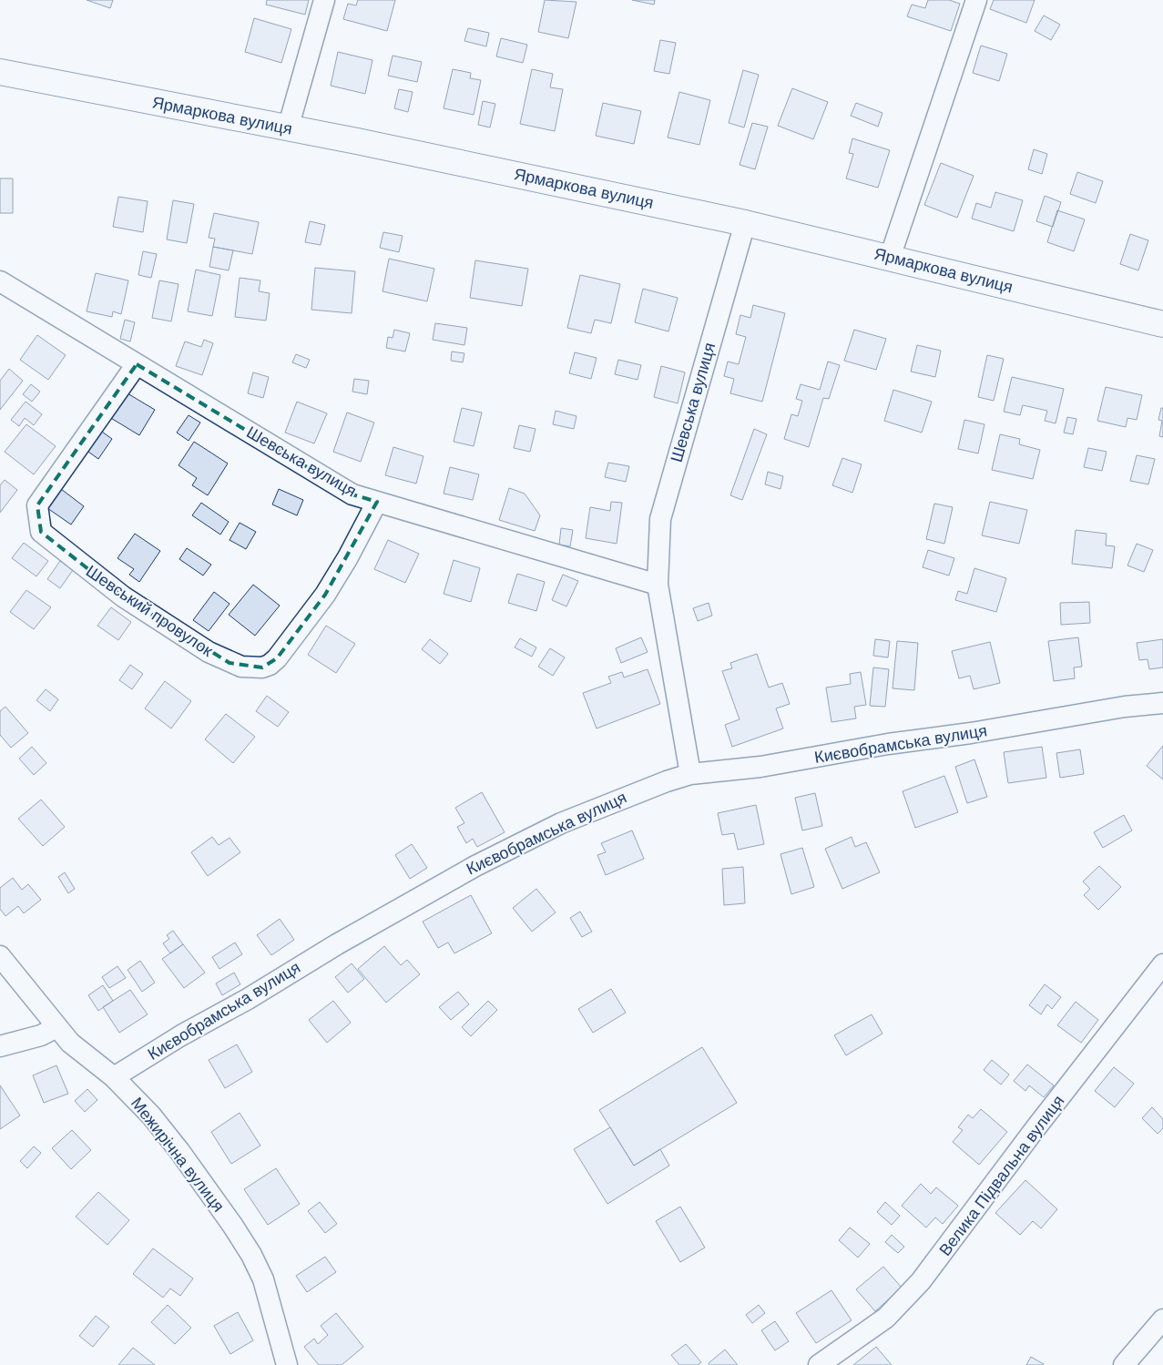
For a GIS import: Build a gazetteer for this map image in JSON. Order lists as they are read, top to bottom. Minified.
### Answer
{"streets":{"street":["Ярмаркова вулиця","Шевська вулиця","Шевський провулок","Києвобрамська вулиця","Межирічна вулиця","Велика Підвальна вулиця"]},"crossings":[["Ярмаркова вулиця","Шевська вулиця"],["Шевська вулиця","Шевський провулок"],["Шевська вулиця","Києвобрамська вулиця"],["Києвобрамська вулиця","Межирічна вулиця"]]}
